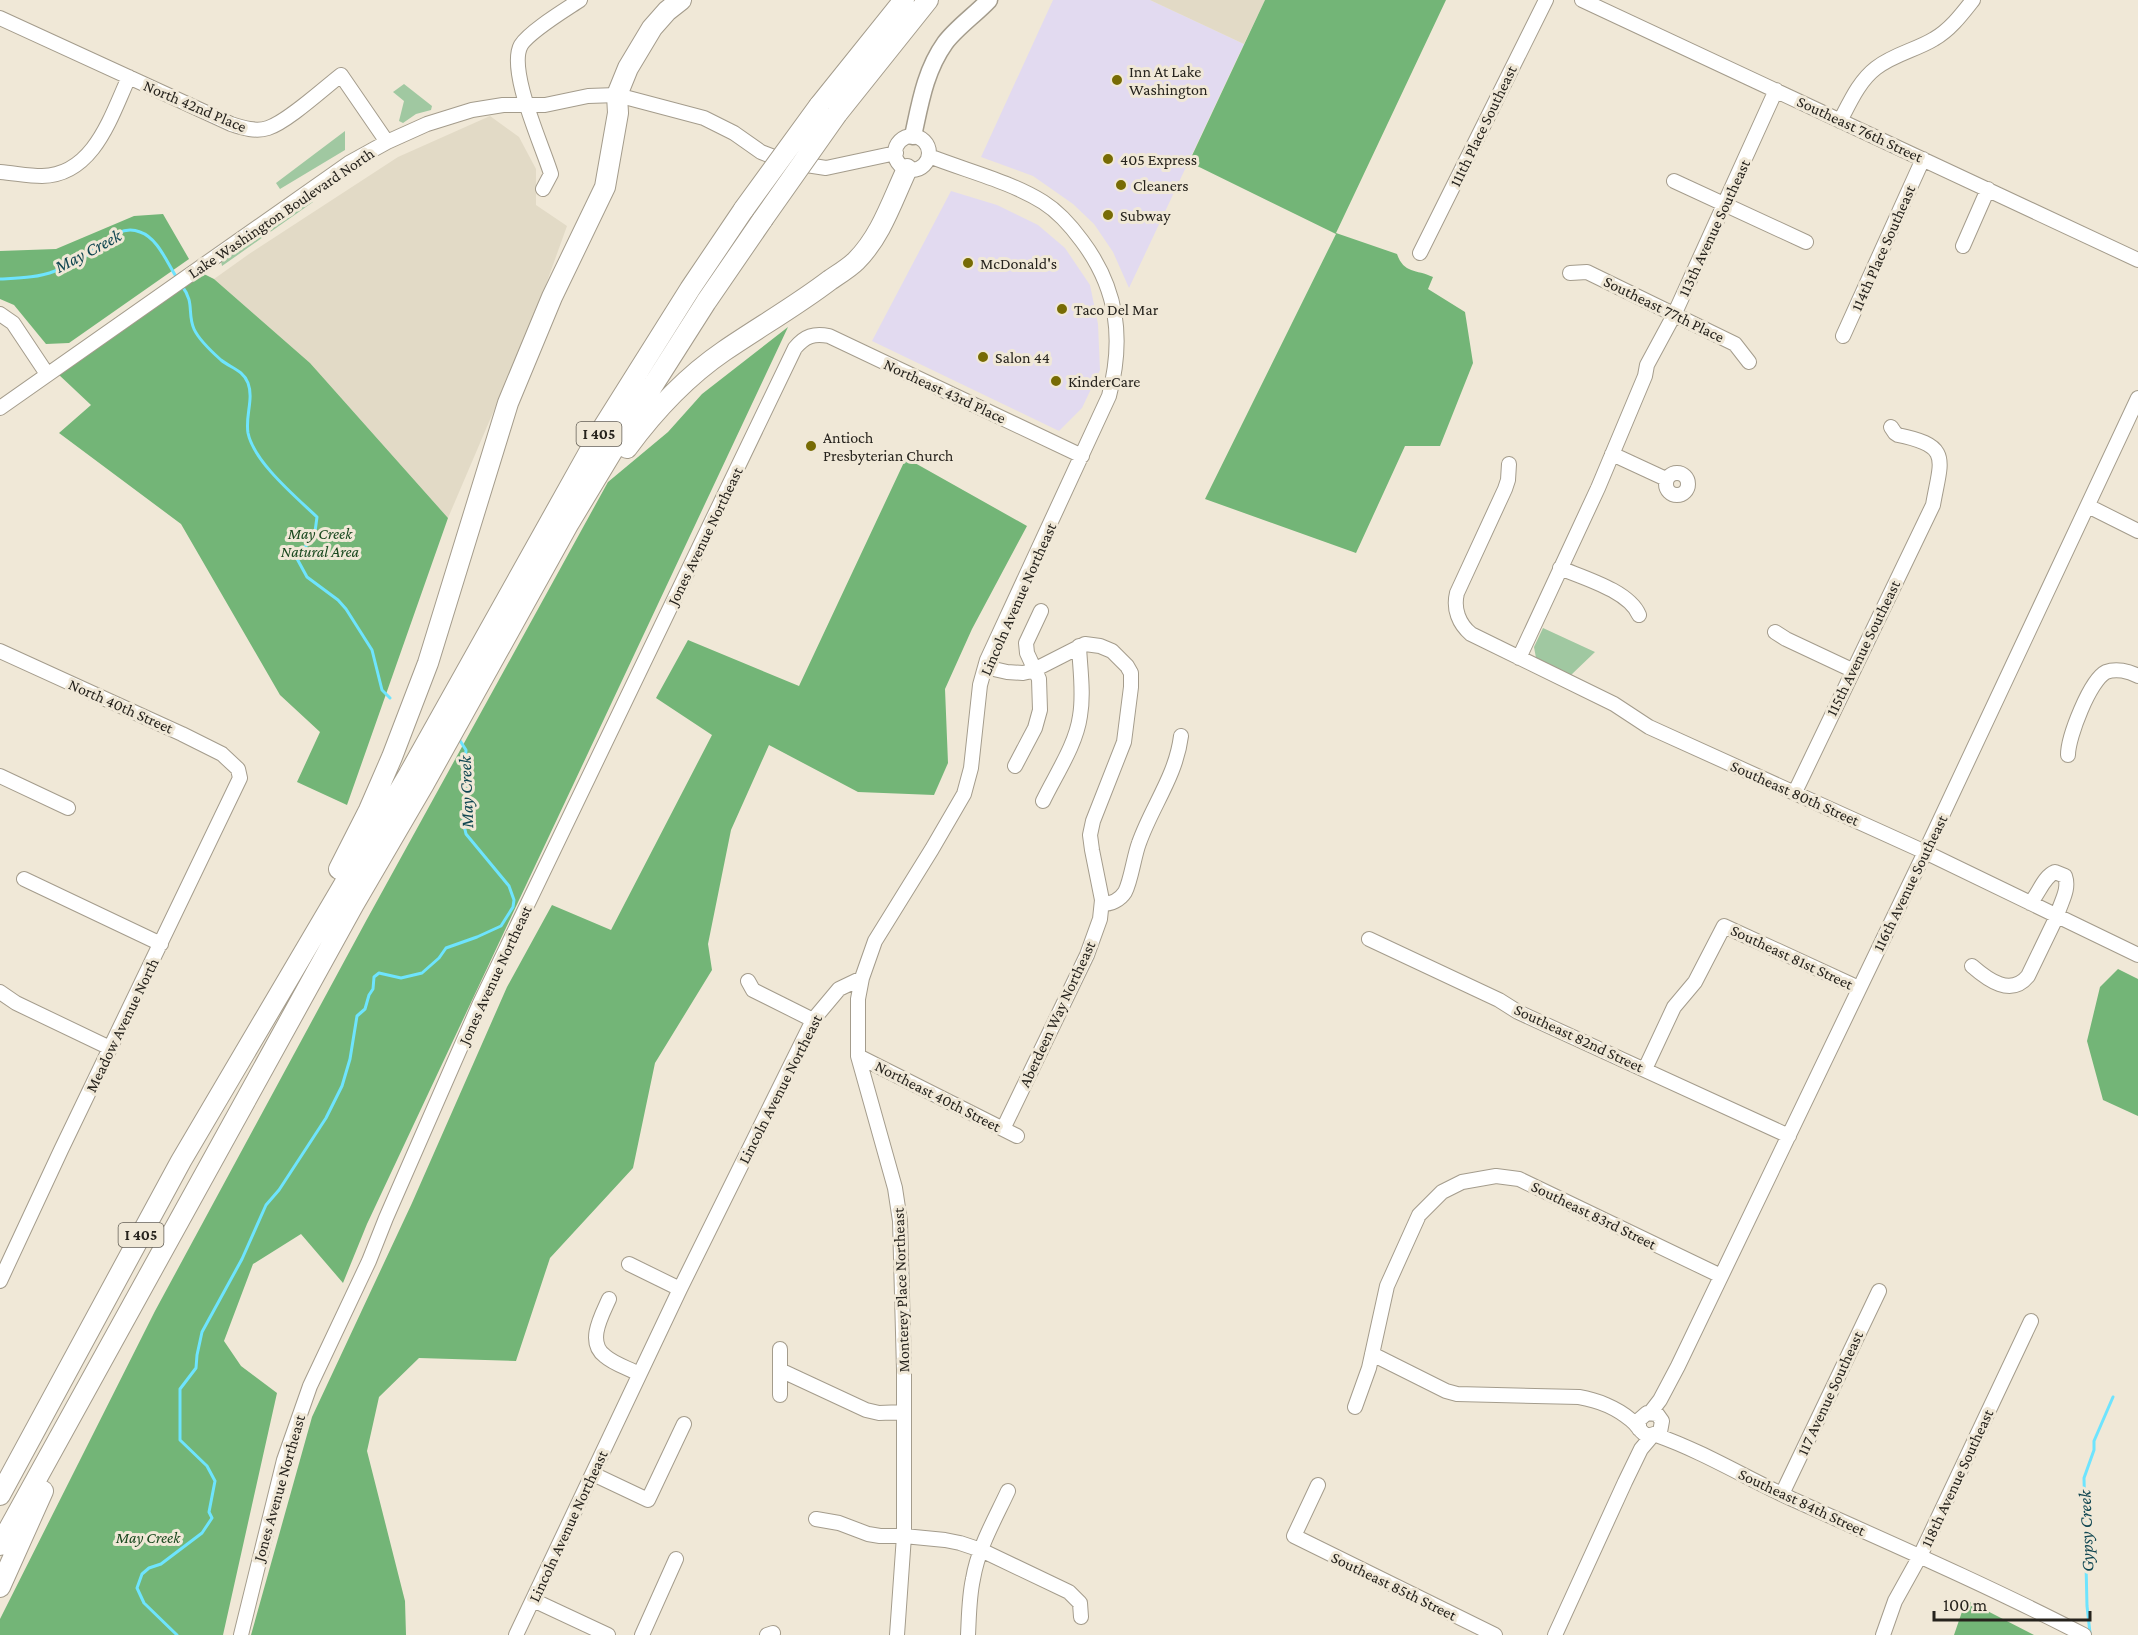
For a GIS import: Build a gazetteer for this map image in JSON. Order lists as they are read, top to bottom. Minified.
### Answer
{"streets":{"highway":["I 405"],"street":["North 42nd Place","111th Place Southeast","Southeast 76th Street","Lake Washington Boulevard North","113th Avenue Southeast","114th Place Southeast","Southeast 77th Place","Northeast 43rd Place","Jones Avenue Northeast","Lincoln Avenue Northeast","115th Avenue Southeast","North 40th Street","Southeast 80th Street","116th Avenue Southeast","Southeast 81st Street","Aberdeen Way Northeast","Meadow Avenue North","Southeast 82nd Street","Northeast 40th Street","Southeast 83rd Street","Monterey Place Northeast","117 Avenue Southeast","118th Avenue Southeast","Southeast 84th Street","Southeast 85th Street"]},"crossings":[["North 42nd Place","Lake Washington Boulevard North"],["Southeast 76th Street","113th Avenue Southeast"],["Southeast 76th Street","114th Place Southeast"],["Lake Washington Boulevard North","Lincoln Avenue Northeast"],["113th Avenue Southeast","Southeast 77th Place"],["Northeast 43rd Place","Jones Avenue Northeast"],["Northeast 43rd Place","Lincoln Avenue Northeast"],["Lincoln Avenue Northeast","Monterey Place Northeast"],["115th Avenue Southeast","Southeast 80th Street"],["North 40th Street","Meadow Avenue North"],["Southeast 80th Street","116th Avenue Southeast"],["116th Avenue Southeast","Southeast 81st Street"],["116th Avenue Southeast","Southeast 82nd Street"],["116th Avenue Southeast","Southeast 83rd Street"],["116th Avenue Southeast","Southeast 84th Street"],["Southeast 81st Street","Southeast 82nd Street"],["Aberdeen Way Northeast","Northeast 40th Street"],["Northeast 40th Street","Monterey Place Northeast"],["Southeast 83rd Street","Southeast 84th Street"],["117 Avenue Southeast","Southeast 84th Street"],["118th Avenue Southeast","Southeast 84th Street"]],"water":["May Creek","Gypsy Creek"],"parks":["May Creek Natural Area","May Creek"],"places":["Inn At Lake Washington","405 Express","Cleaners","Subway","McDonald's","Taco Del Mar","Salon 44","KinderCare","Antioch Presbyterian Church"],"scale_bar":"100 m"}
